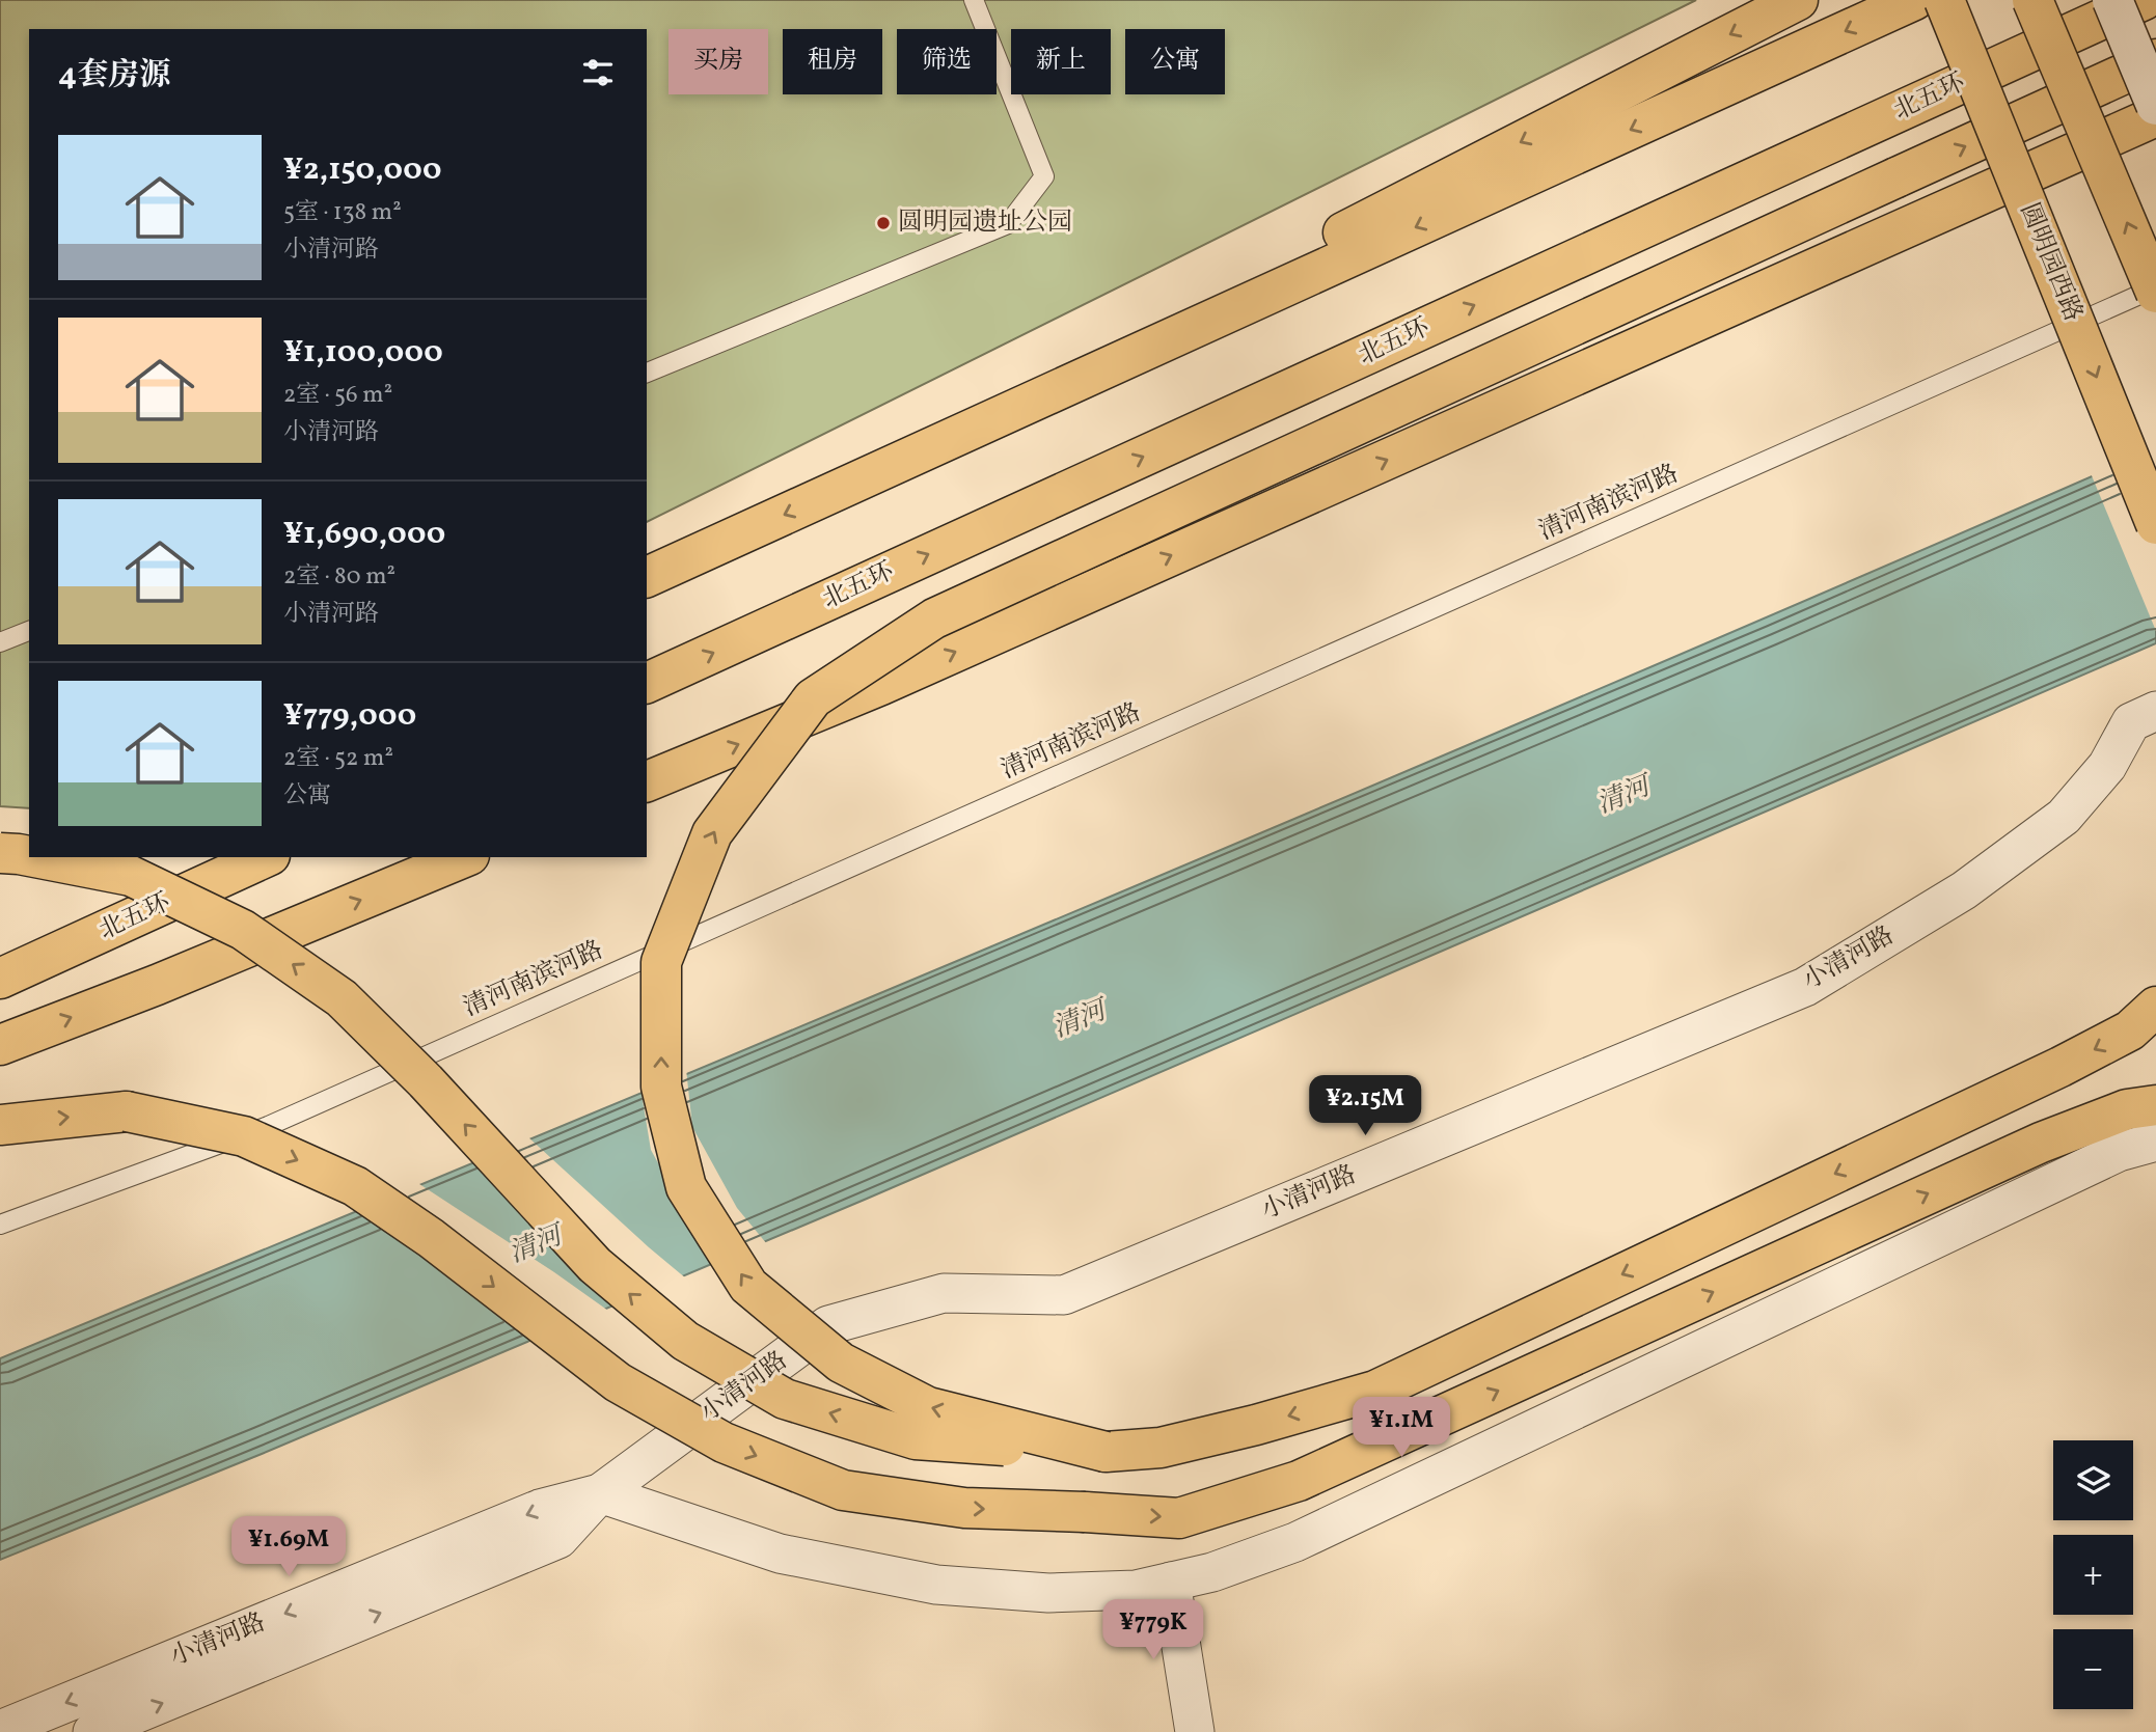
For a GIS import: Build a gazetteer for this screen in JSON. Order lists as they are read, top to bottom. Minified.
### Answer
{"streets":{"highway":["北五环","圆明园西路"],"street":["小清河路"],"lane":["清河南滨河路"]},"water":["清河"],"places":["圆明园遗址公园"],"page":{"chip":["买房","租房","筛选","新上","公寓"],"heading":"4套房源","list":[{"name":"¥2,150,000","note":"5室 · 138 m² · 小清河路"},{"name":"¥1,100,000","note":"2室 · 56 m² · 小清河路"},{"name":"¥1,690,000","note":"2室 · 80 m² · 小清河路"},{"name":"¥779,000","note":"2室 · 52 m² · 公寓"}],"price":["¥2.15M","¥1.1M","¥1.69M","¥779K"],"map_buttons":["+","−"]}}
